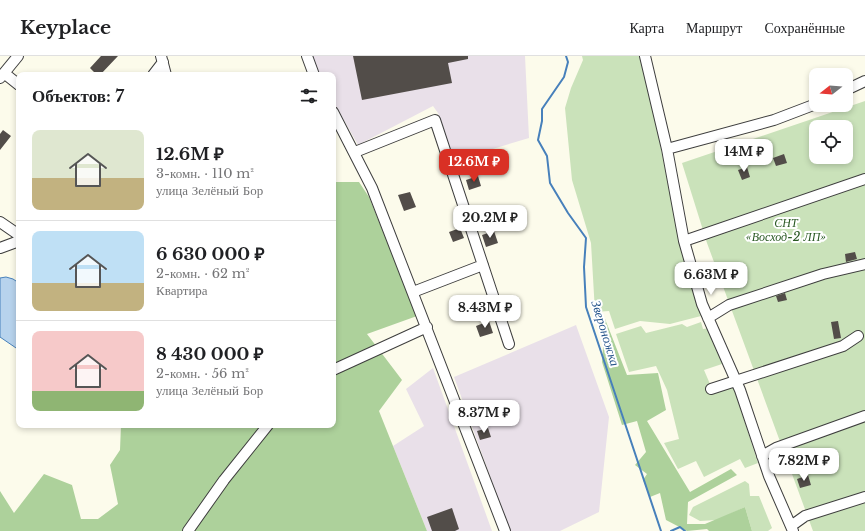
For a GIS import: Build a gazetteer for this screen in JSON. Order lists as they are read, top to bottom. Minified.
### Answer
{"water":["Звероножка"],"parks":["СНТ «Восход-2 ЛП»"],"north":"left","page":{"header":"Keyplace","nav":["Карта","Маршрут","Сохранённые"],"heading":"Объектов: 7","list":[{"name":"12.6M ₽","note":"3-комн. · 110 m² · улица Зелёный Бор"},{"name":"6 630 000 ₽","note":"2-комн. · 62 m² · Квартира"},{"name":"8 430 000 ₽","note":"2-комн. · 56 m² · улица Зелёный Бор"}],"price":["14M ₽","12.6M ₽","20.2M ₽","6.63M ₽","8.43M ₽","8.37M ₽","7.82M ₽"]}}
